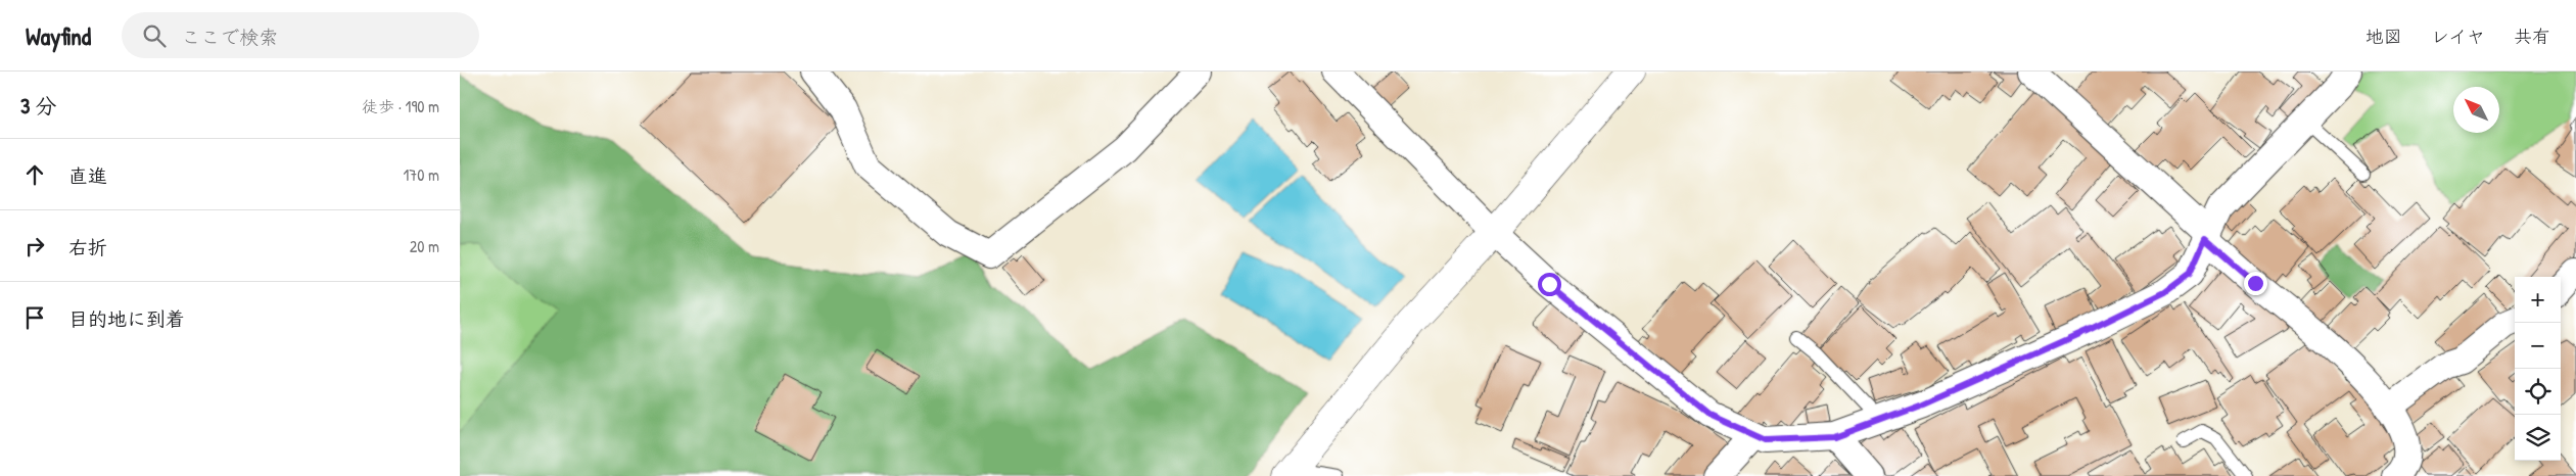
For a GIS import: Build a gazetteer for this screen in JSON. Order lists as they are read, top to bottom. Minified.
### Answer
{"north":"top left","page":{"header":"Wayfind","search":"ここで検索","nav":["地図","レイヤ","共有"],"heading":["3 分","徒歩 · 190 m"],"list":[["直進","170 m"],["右折","20 m"],"目的地に到着"],"map_buttons":["+","−"]}}
